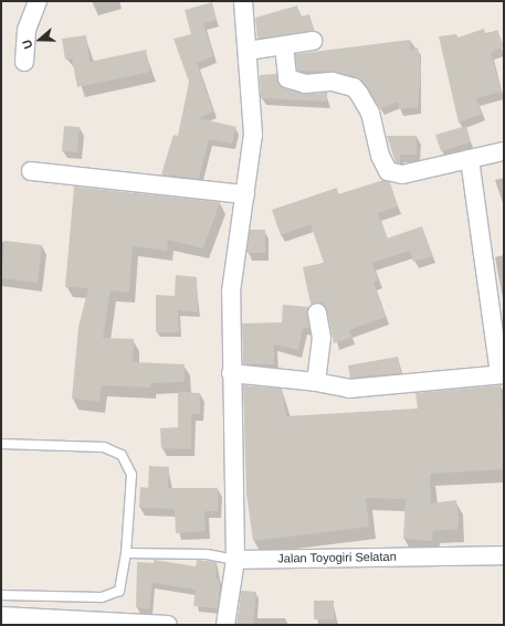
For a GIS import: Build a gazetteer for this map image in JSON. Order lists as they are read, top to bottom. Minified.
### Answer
{"streets":{"street":["Jalan Toyogiri Selatan"]},"north":"left"}
